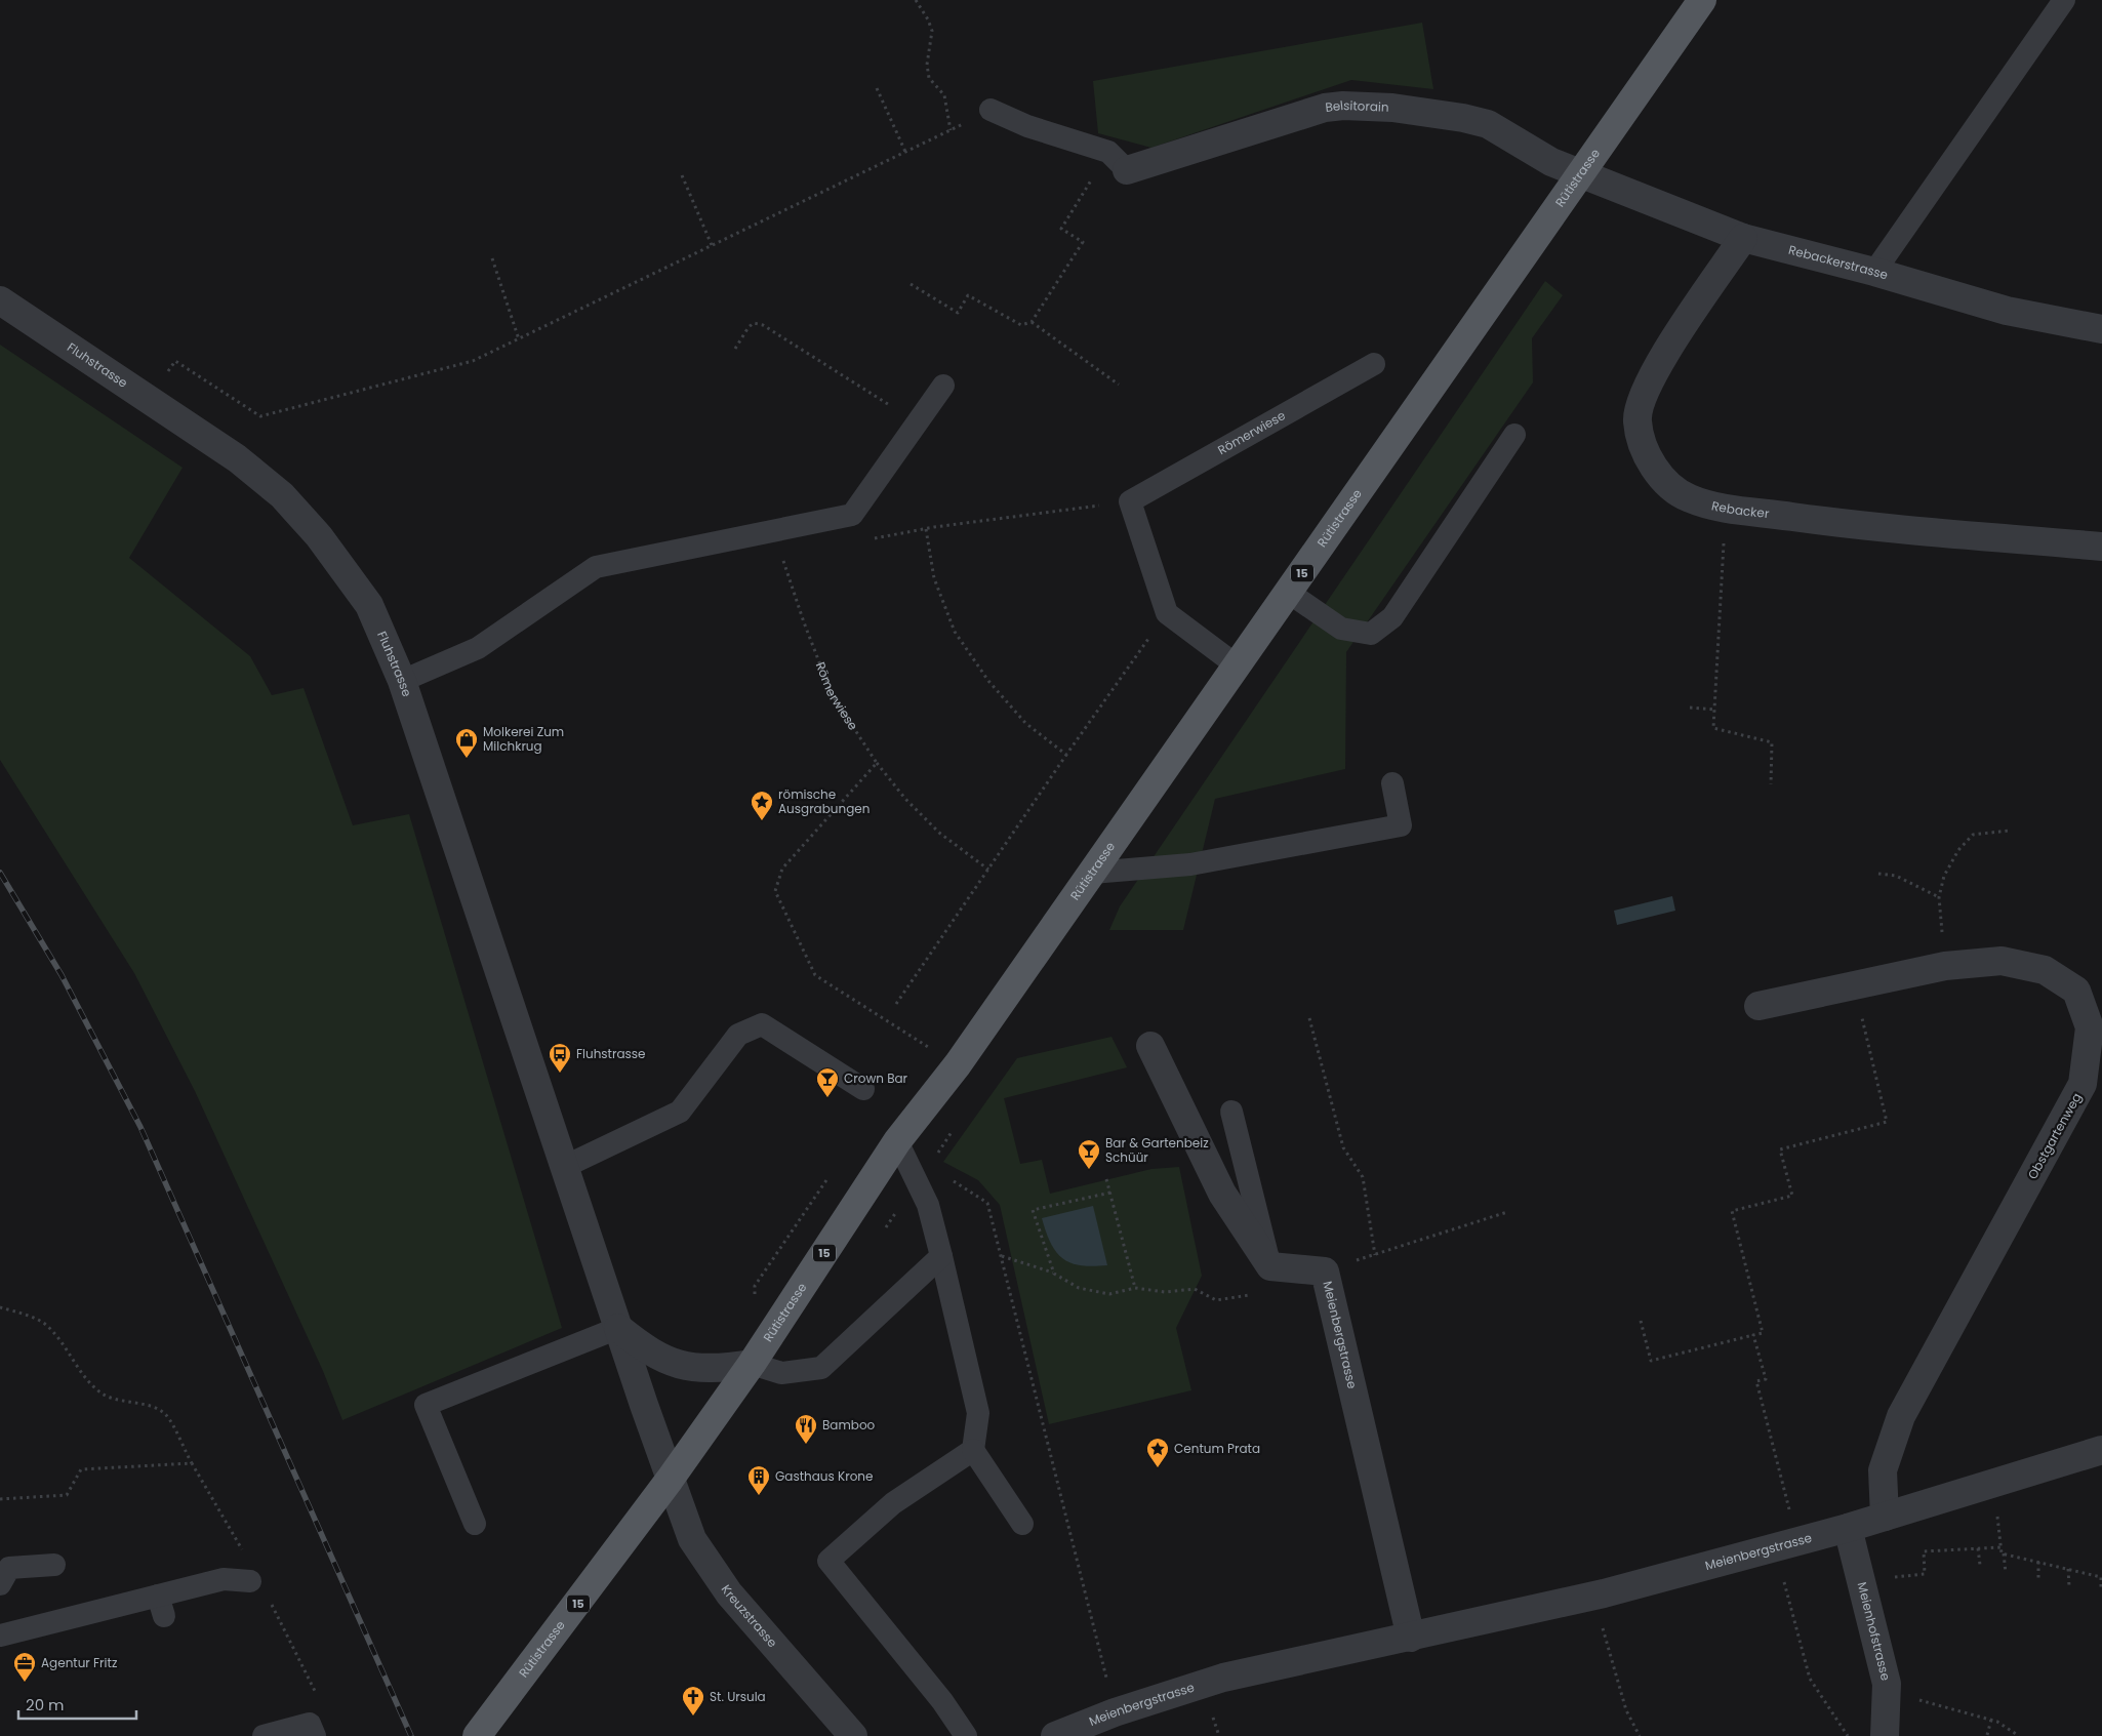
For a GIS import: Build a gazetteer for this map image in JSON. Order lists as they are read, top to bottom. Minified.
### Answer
{"streets":{"main road":["Rütistrasse","15"],"street":["Belsitorain","Rebackerstrasse","Fluhstrasse","Rebacker","Obstgartenweg","Meienbergstrasse","Kreuzstrasse","Meienhofstrasse"],"lane":["Römerwiese"]},"crossings":[["Belsitorain","Rütistrasse"],["Belsitorain","Rebackerstrasse"],["Rütistrasse","Rebackerstrasse"],["Rütistrasse","Fluhstrasse"],["Rütistrasse","Kreuzstrasse"],["Rebackerstrasse","Rebacker"],["Fluhstrasse","Kreuzstrasse"],["Obstgartenweg","Meienbergstrasse"],["Meienbergstrasse","Meienhofstrasse"]],"places":{"shop":["Molkerei Zum Milchkrug"],"place":["römische Ausgrabungen","Centum Prata"],"bus stop":["Fluhstrasse"],"bar":["Crown Bar","Bar & Gartenbeiz Schüür"],"restaurant":["Bamboo"],"building":["Gasthaus Krone"],"office":["Agentur Fritz"],"church":["St. Ursula"]},"scale_bar":"20 m"}
